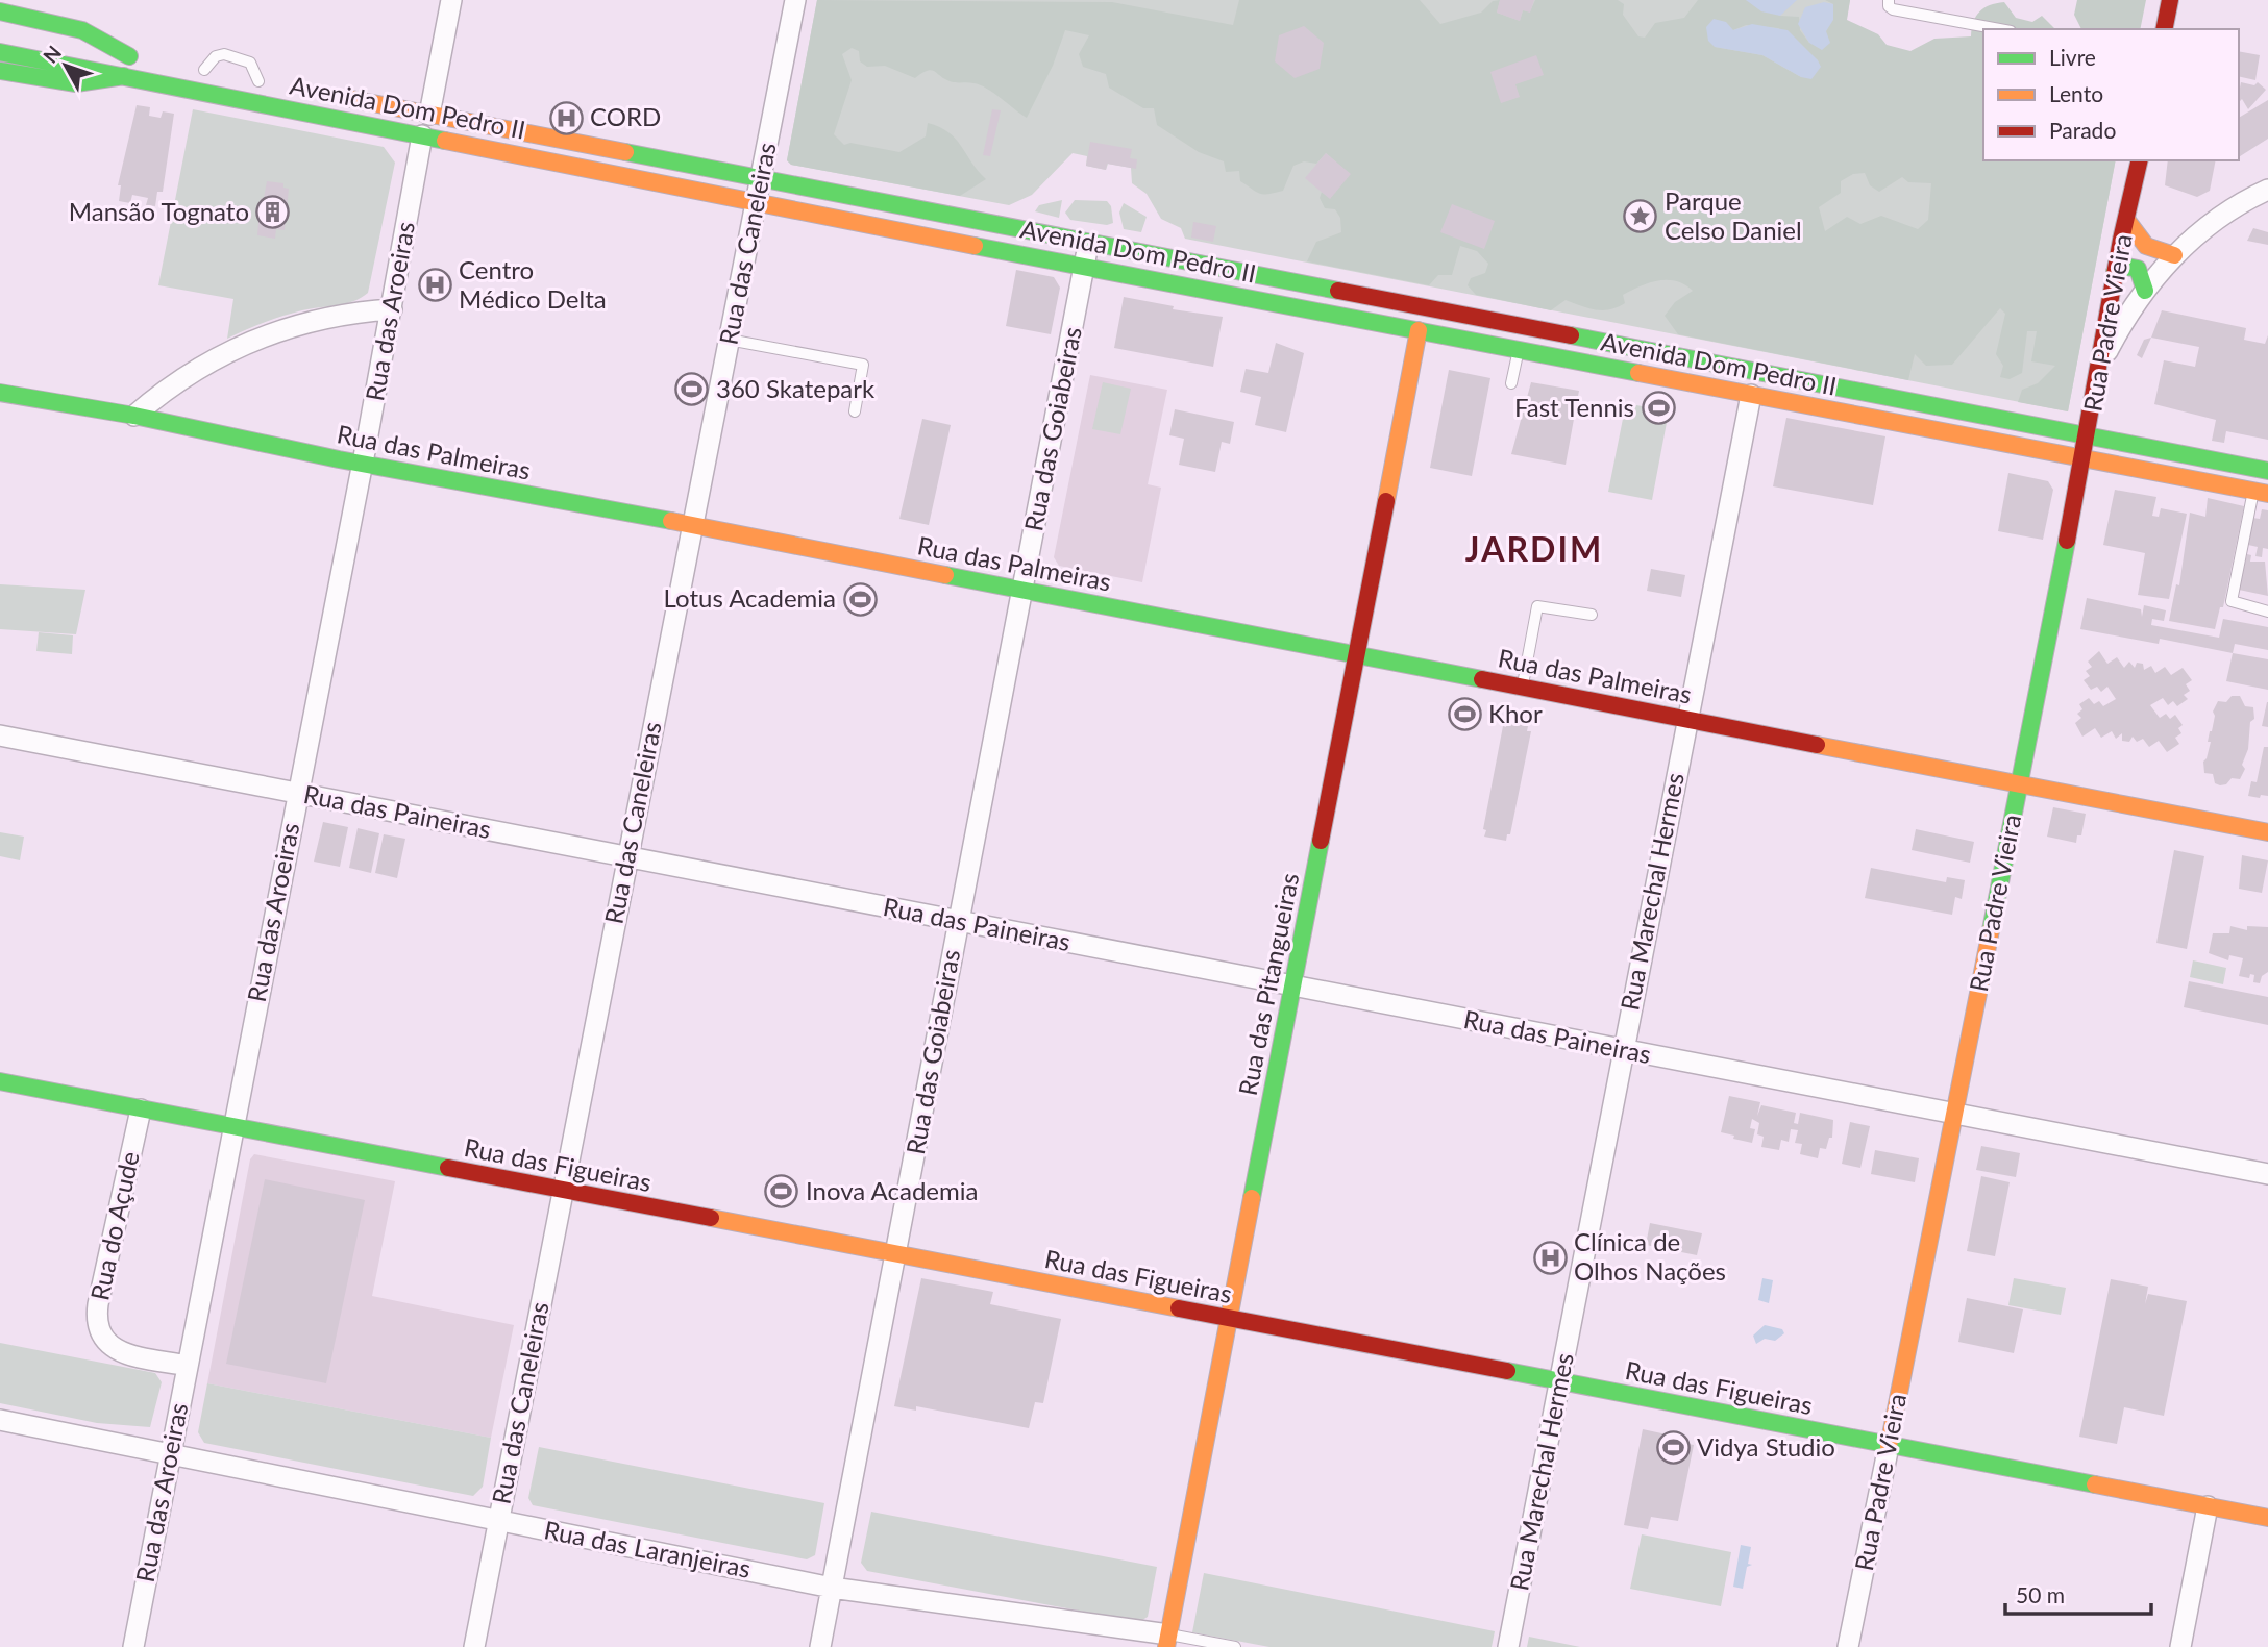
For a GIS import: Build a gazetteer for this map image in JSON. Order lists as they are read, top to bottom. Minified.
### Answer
{"streets":{"main road":["Avenida Dom Pedro II","Rua Padre Vieira","Rua das Palmeiras","Rua das Pitangueiras","Rua das Figueiras"],"street":["Rua das Caneleiras","Rua das Aroeiras","Rua das Goiabeiras","Rua das Paineiras","Rua Marechal Hermes","Rua do Açude","Rua das Laranjeiras"]},"crossings":[["Avenida Dom Pedro II","Rua das Caneleiras"],["Avenida Dom Pedro II","Rua das Aroeiras"],["Avenida Dom Pedro II","Rua Padre Vieira"],["Avenida Dom Pedro II","Rua das Goiabeiras"],["Avenida Dom Pedro II","Rua Marechal Hermes"],["Avenida Dom Pedro II","Rua das Pitangueiras"],["Rua das Caneleiras","Rua das Palmeiras"],["Rua das Caneleiras","Rua das Paineiras"],["Rua das Caneleiras","Rua das Figueiras"],["Rua das Caneleiras","Rua das Laranjeiras"],["Rua das Aroeiras","Rua das Palmeiras"],["Rua das Aroeiras","Rua das Paineiras"],["Rua das Aroeiras","Rua das Figueiras"],["Rua das Aroeiras","Rua do Açude"],["Rua das Aroeiras","Rua das Laranjeiras"],["Rua Padre Vieira","Rua das Palmeiras"],["Rua Padre Vieira","Rua das Paineiras"],["Rua Padre Vieira","Rua das Figueiras"],["Rua das Goiabeiras","Rua das Palmeiras"],["Rua das Goiabeiras","Rua das Paineiras"],["Rua das Goiabeiras","Rua das Figueiras"],["Rua das Goiabeiras","Rua das Laranjeiras"],["Rua das Palmeiras","Rua Marechal Hermes"],["Rua das Palmeiras","Rua das Pitangueiras"],["Rua das Paineiras","Rua Marechal Hermes"],["Rua das Paineiras","Rua das Pitangueiras"],["Rua Marechal Hermes","Rua das Figueiras"],["Rua das Pitangueiras","Rua das Figueiras"],["Rua das Pitangueiras","Rua das Laranjeiras"],["Rua das Figueiras","Rua do Açude"]],"districts":["JARDIM"],"places":{"hospital":["CORD","Centro Médico Delta","Clínica de Olhos Nações"],"building":["Mansão Tognato"],"place":["Parque Celso Daniel"],"sports":["360 Skatepark","Fast Tennis","Lotus Academia","Khor","Inova Academia","Vidya Studio"]},"legend":["Livre","Lento","Parado"],"scale_bar":"50 m","north":"top left"}
